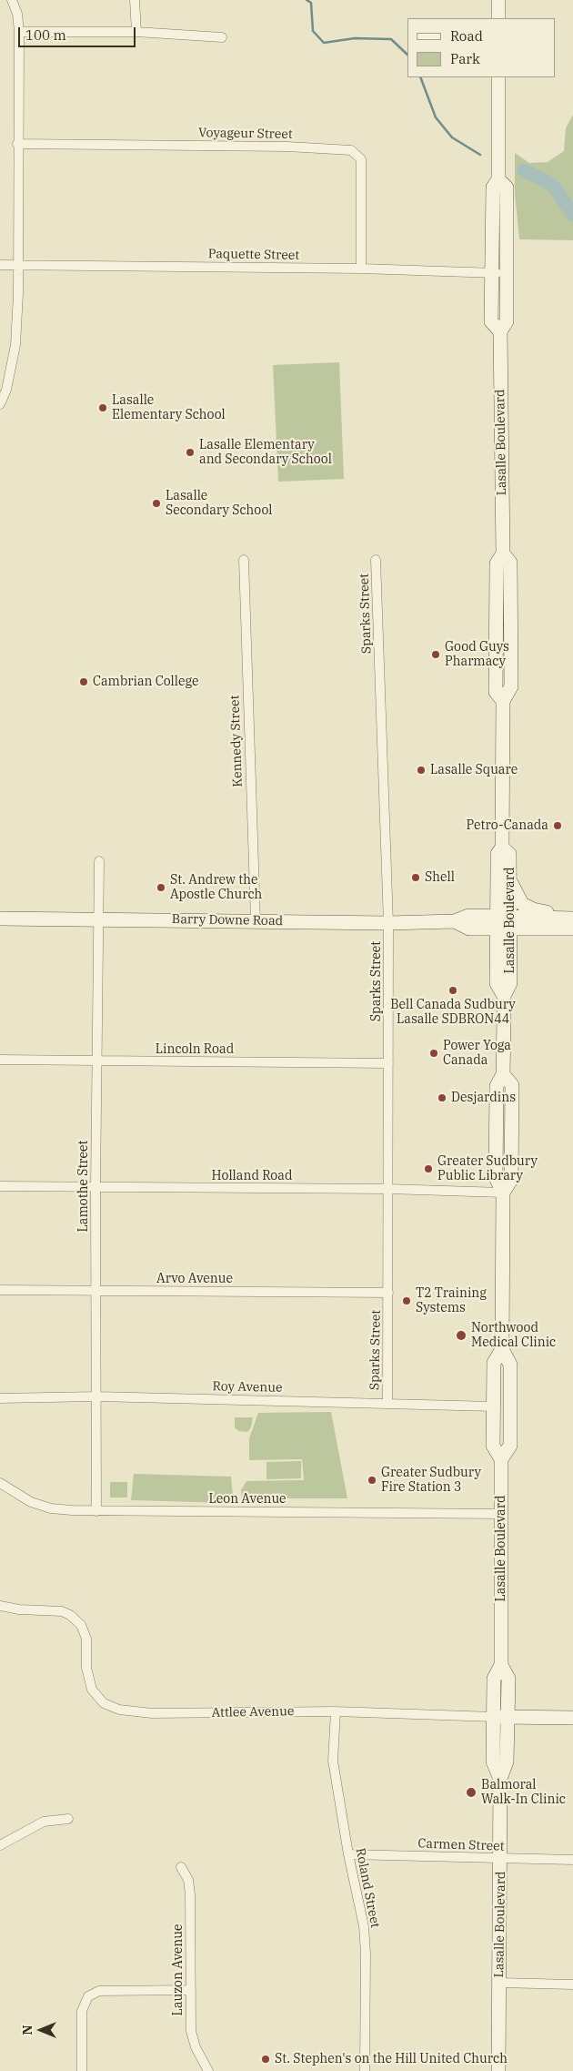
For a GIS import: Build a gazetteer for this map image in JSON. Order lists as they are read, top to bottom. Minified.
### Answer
{"streets":{"main road":["Lasalle Boulevard","Barry Downe Road","Attlee Avenue"],"street":["Voyageur Street","Paquette Street","Sparks Street","Kennedy Street","Lincoln Road","Holland Road","Lamothe Street","Arvo Avenue","Roy Avenue","Leon Avenue","Carmen Street","Roland Street","Lauzon Avenue"]},"crossings":[["Voyageur Street","Paquette Street"],["Paquette Street","Lasalle Boulevard"],["Lasalle Boulevard","Barry Downe Road"],["Lasalle Boulevard","Holland Road"],["Lasalle Boulevard","Roy Avenue"],["Lasalle Boulevard","Leon Avenue"],["Lasalle Boulevard","Attlee Avenue"],["Lasalle Boulevard","Carmen Street"],["Sparks Street","Barry Downe Road"],["Sparks Street","Lincoln Road"],["Sparks Street","Holland Road"],["Sparks Street","Arvo Avenue"],["Sparks Street","Roy Avenue"],["Kennedy Street","Barry Downe Road"],["Barry Downe Road","Lamothe Street"],["Lincoln Road","Lamothe Street"],["Holland Road","Lamothe Street"],["Lamothe Street","Arvo Avenue"],["Lamothe Street","Roy Avenue"],["Lamothe Street","Leon Avenue"],["Attlee Avenue","Roland Street"],["Carmen Street","Roland Street"]],"places":["Lasalle Elementary School","Lasalle Elementary and Secondary School","Lasalle Secondary School","Good Guys Pharmacy","Cambrian College","Lasalle Square","Petro-Canada","Shell","St. Andrew the Apostle Church","Bell Canada Sudbury Lasalle SDBRON44","Power Yoga Canada","Desjardins","Greater Sudbury Public Library","T2 Training Systems","Northwood Medical Clinic","Greater Sudbury Fire Station 3","Balmoral Walk-In Clinic","St. Stephen's on the Hill United Church"],"legend":["Road","Park"],"scale_bar":"100 m","north":"left"}
